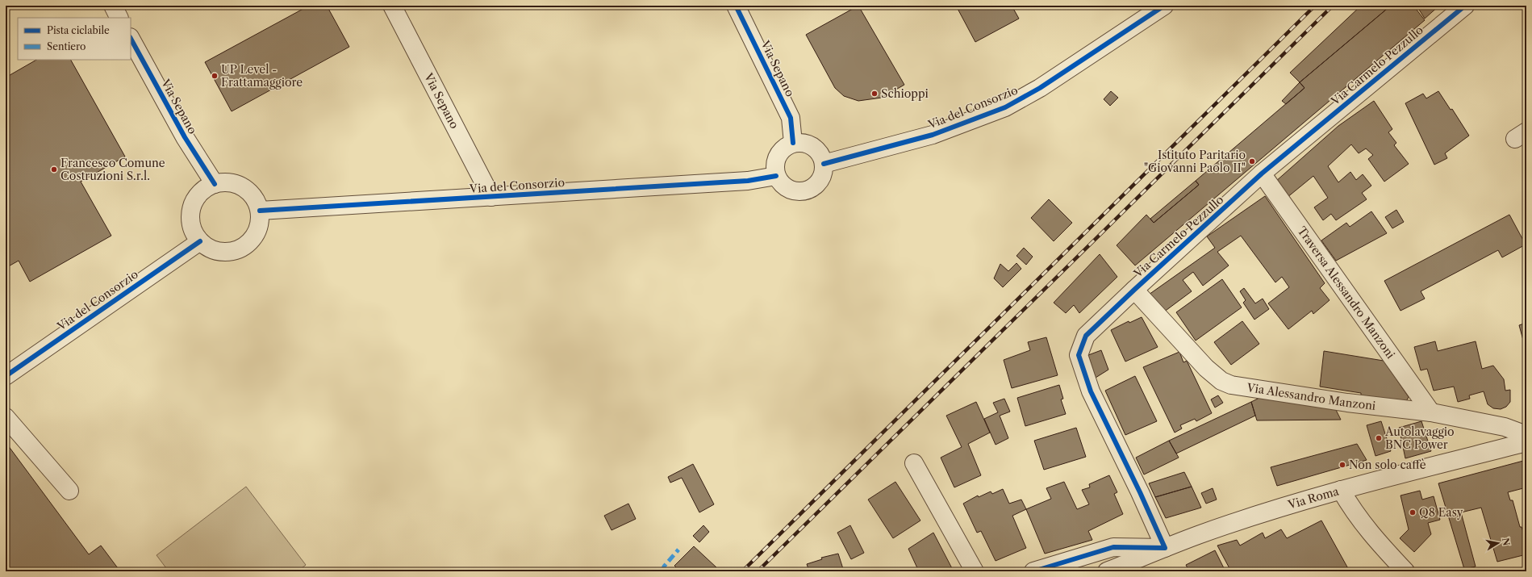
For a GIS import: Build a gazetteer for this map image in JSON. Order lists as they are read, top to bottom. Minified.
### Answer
{"streets":{"street":["Via Carmelo Pezzullo","Via Sepano","Via del Consorzio","Traversa Alessandro Manzoni","Via Alessandro Manzoni","Via Roma"]},"crossings":[["Via Carmelo Pezzullo","Traversa Alessandro Manzoni"],["Via Carmelo Pezzullo","Via Alessandro Manzoni"],["Via Carmelo Pezzullo","Via Roma"],["Via Sepano","Via del Consorzio"],["Traversa Alessandro Manzoni","Via Alessandro Manzoni"]],"places":["UP Level - Frattamaggiore","Schioppi","Istituto Paritario \"Giovanni Paolo II\"","Francesco Comune Costruzioni S.r.l.","Autolavaggio BNC Power","Non solo caffè","Q8 Easy"],"legend":["Pista ciclabile","Sentiero"],"north":"right"}
